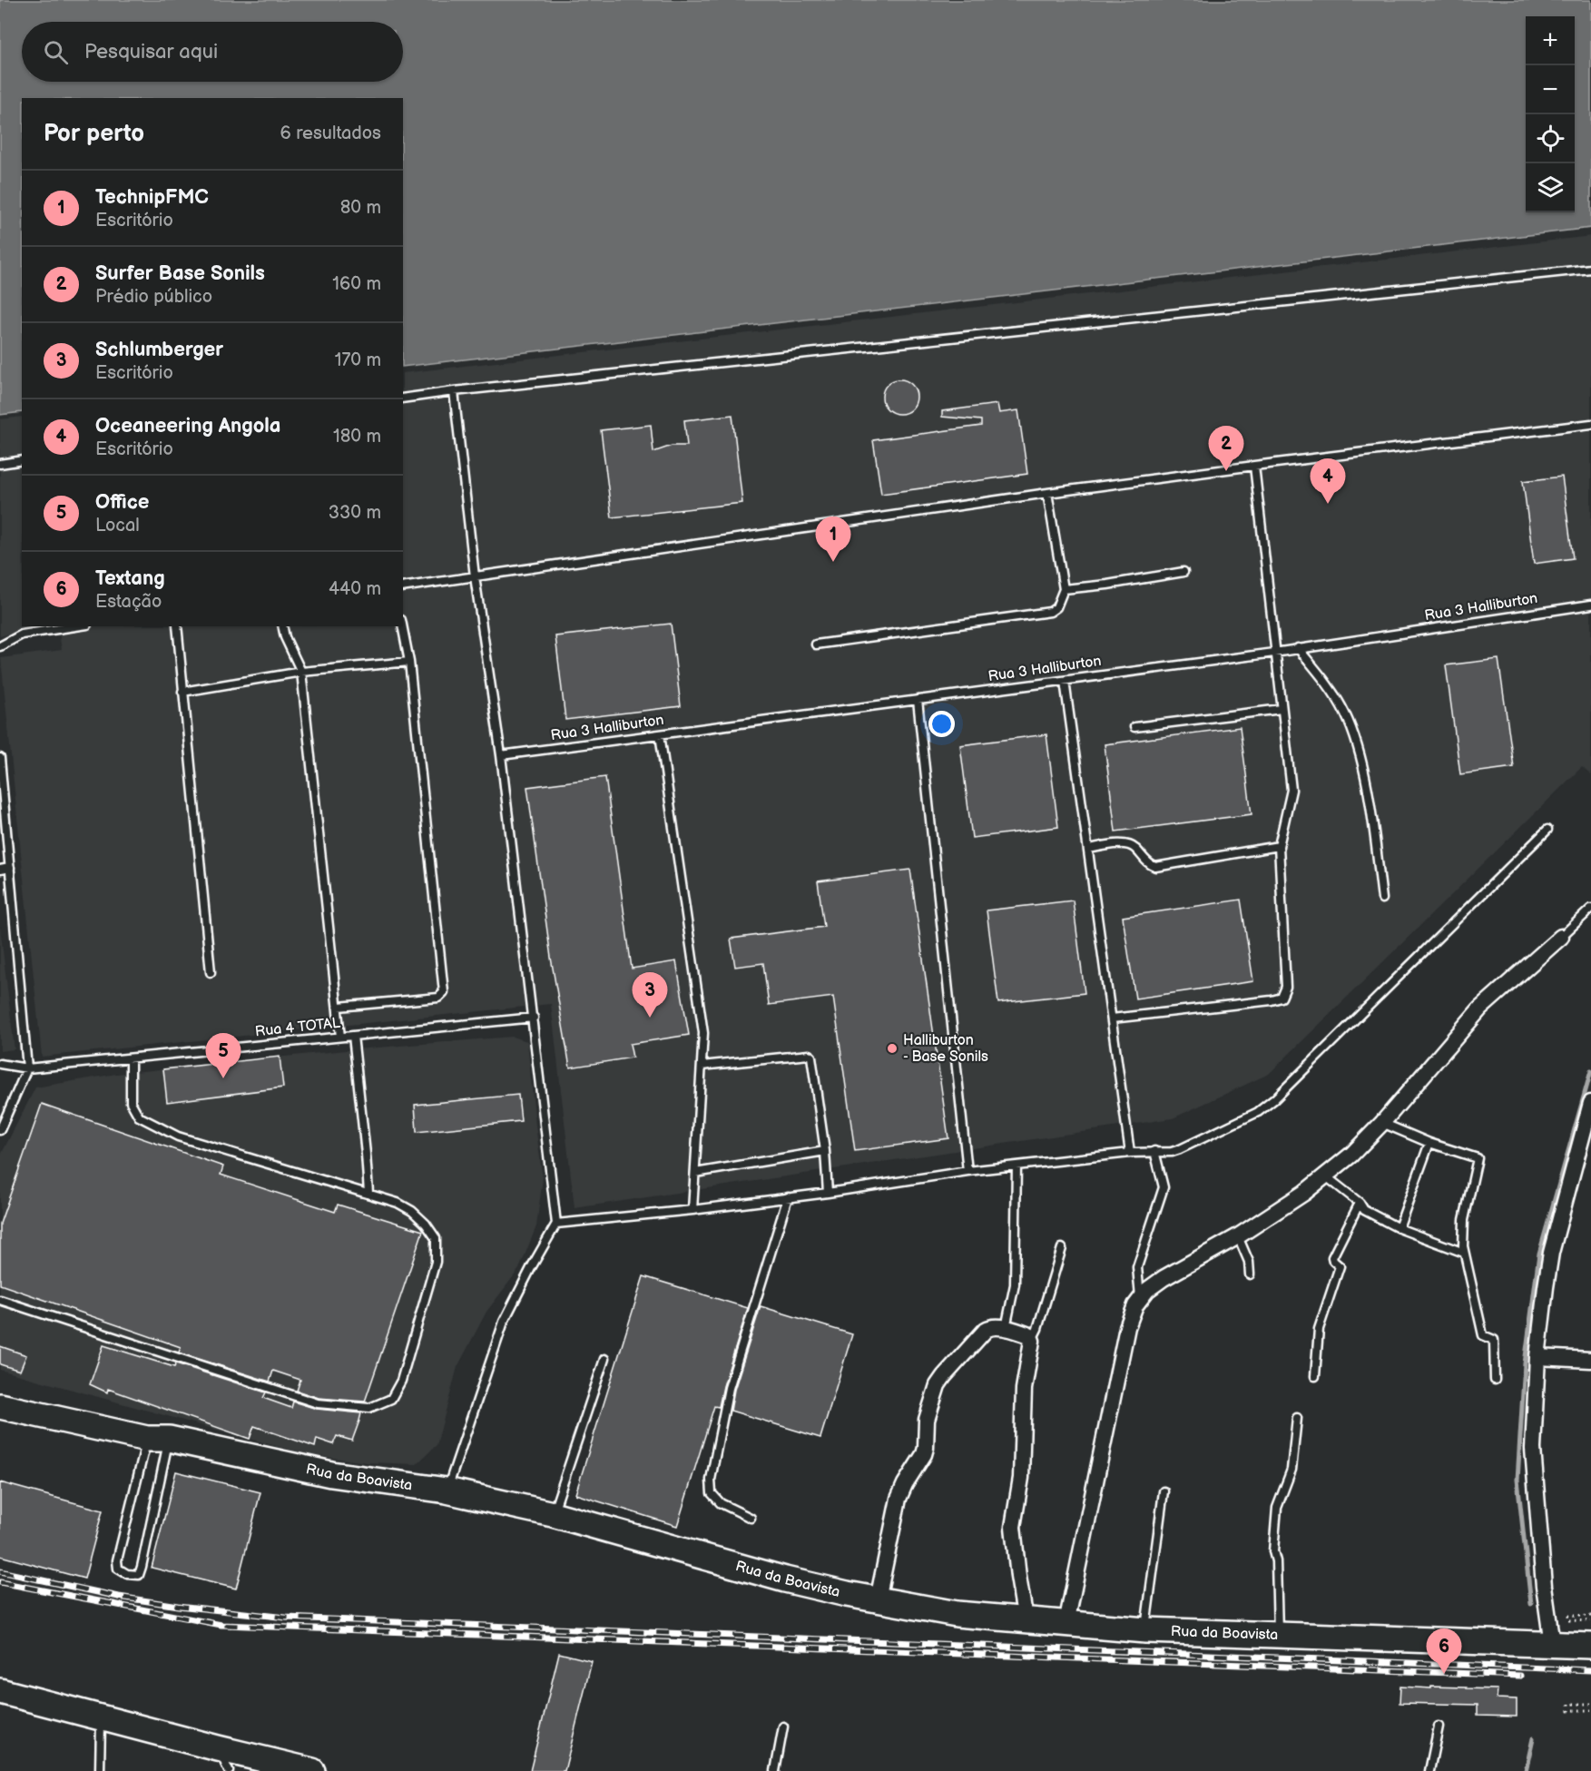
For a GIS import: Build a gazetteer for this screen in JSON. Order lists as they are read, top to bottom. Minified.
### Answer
{"streets":{"main road":["Rua da Boavista"],"lane":["Rua 3 Halliburton","Rua 4 TOTAL"]},"places":["Halliburton - Base Sonils"],"page":{"map_buttons":["+","−"],"search":"Pesquisar aqui","heading":["Por perto","6 resultados"],"list":[{"mark":"1","name":"TechnipFMC","note":"Escritório","value":"80 m"},{"mark":"2","name":"Surfer Base Sonils","note":"Prédio público","value":"160 m"},{"mark":"3","name":"Schlumberger","note":"Escritório","value":"170 m"},{"mark":"4","name":"Oceaneering Angola","note":"Escritório","value":"180 m"},{"mark":"5","name":"Office","note":"Local","value":"330 m"},{"mark":"6","name":"Textang","note":"Estação","value":"440 m"}],"pins":["2","4","1","3","5","6"]}}
